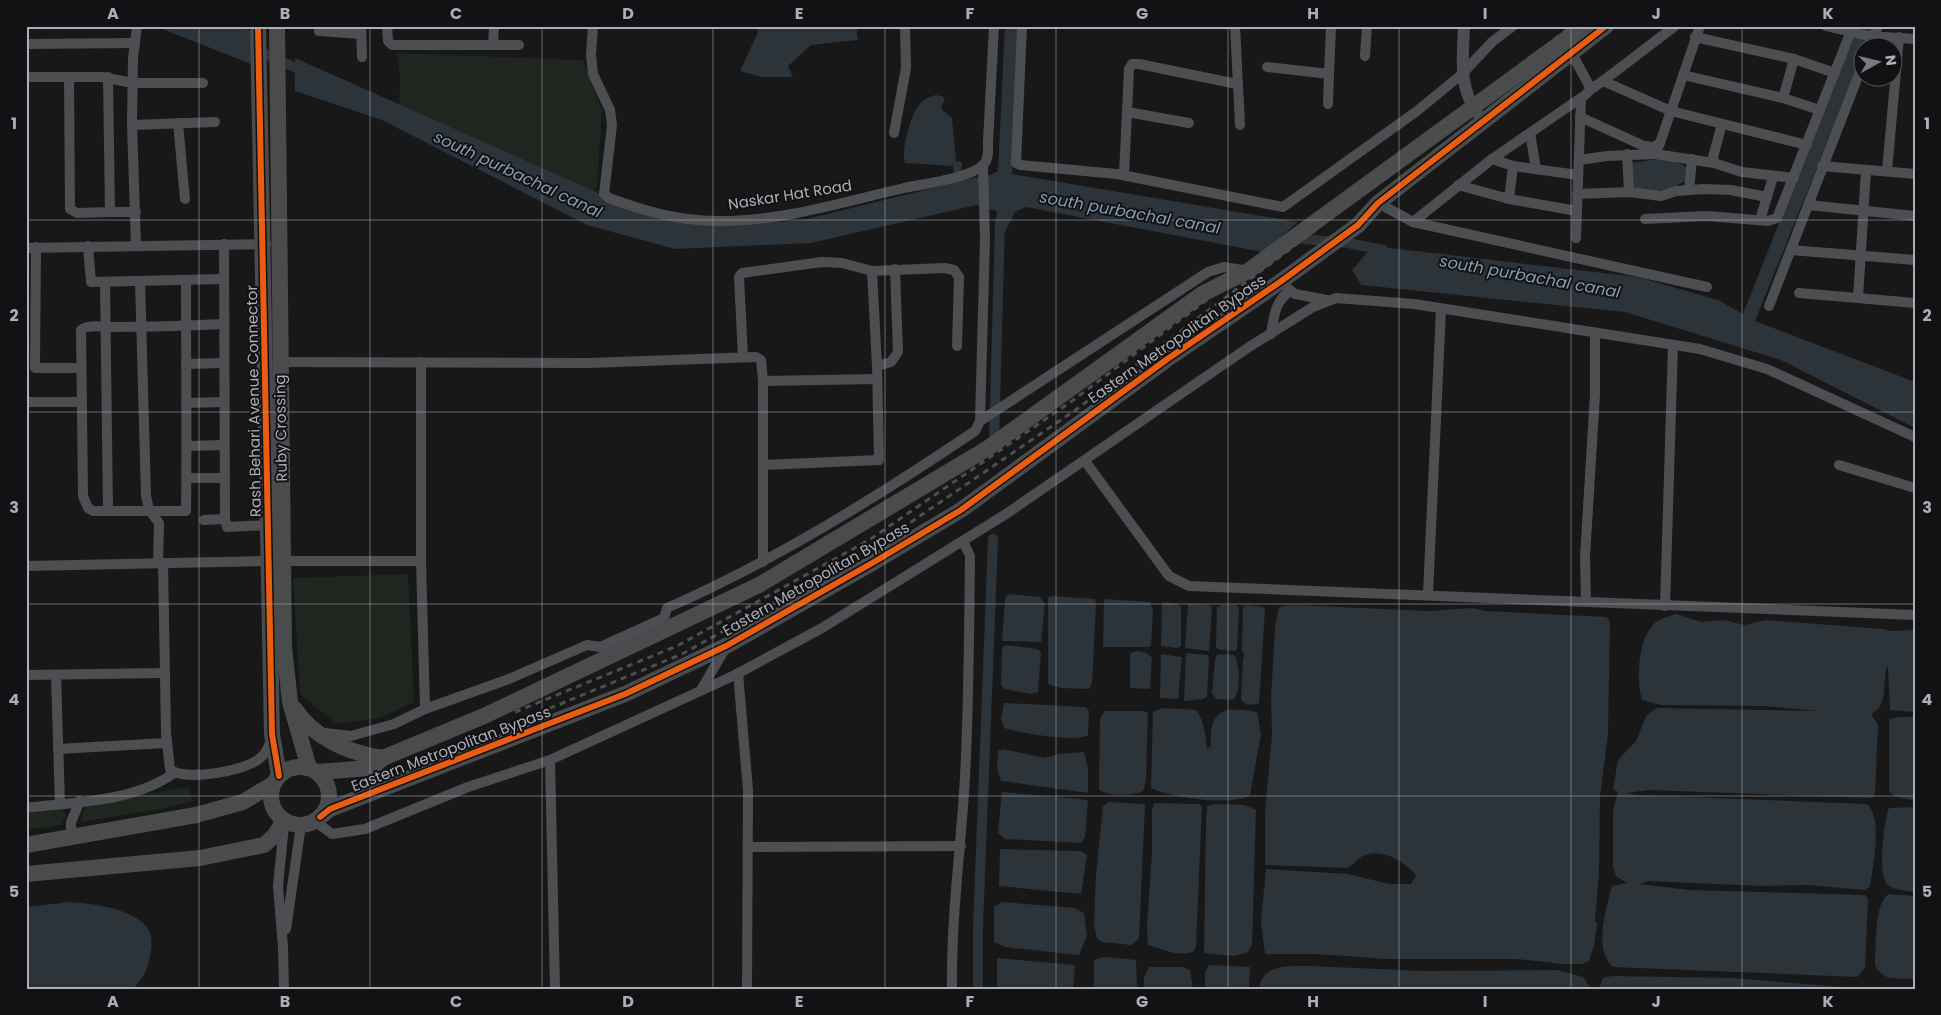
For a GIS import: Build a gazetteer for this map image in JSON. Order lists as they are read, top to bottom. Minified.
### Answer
{"streets":{"main road":["Eastern Metropolitan Bypass","Rash Behari Avenue Connector","Ruby Crossing"],"street":["Naskar Hat Road"]},"crossings":[["Eastern Metropolitan Bypass","Rash Behari Avenue Connector"],["Eastern Metropolitan Bypass","Ruby Crossing"],["Rash Behari Avenue Connector","Ruby Crossing"]],"water":["south purbachal canal"],"north":"right","grid":{"columns":["A","B","C","D","E","F","G","H","I","J","K"],"rows":["1","2","3","4","5"]}}
